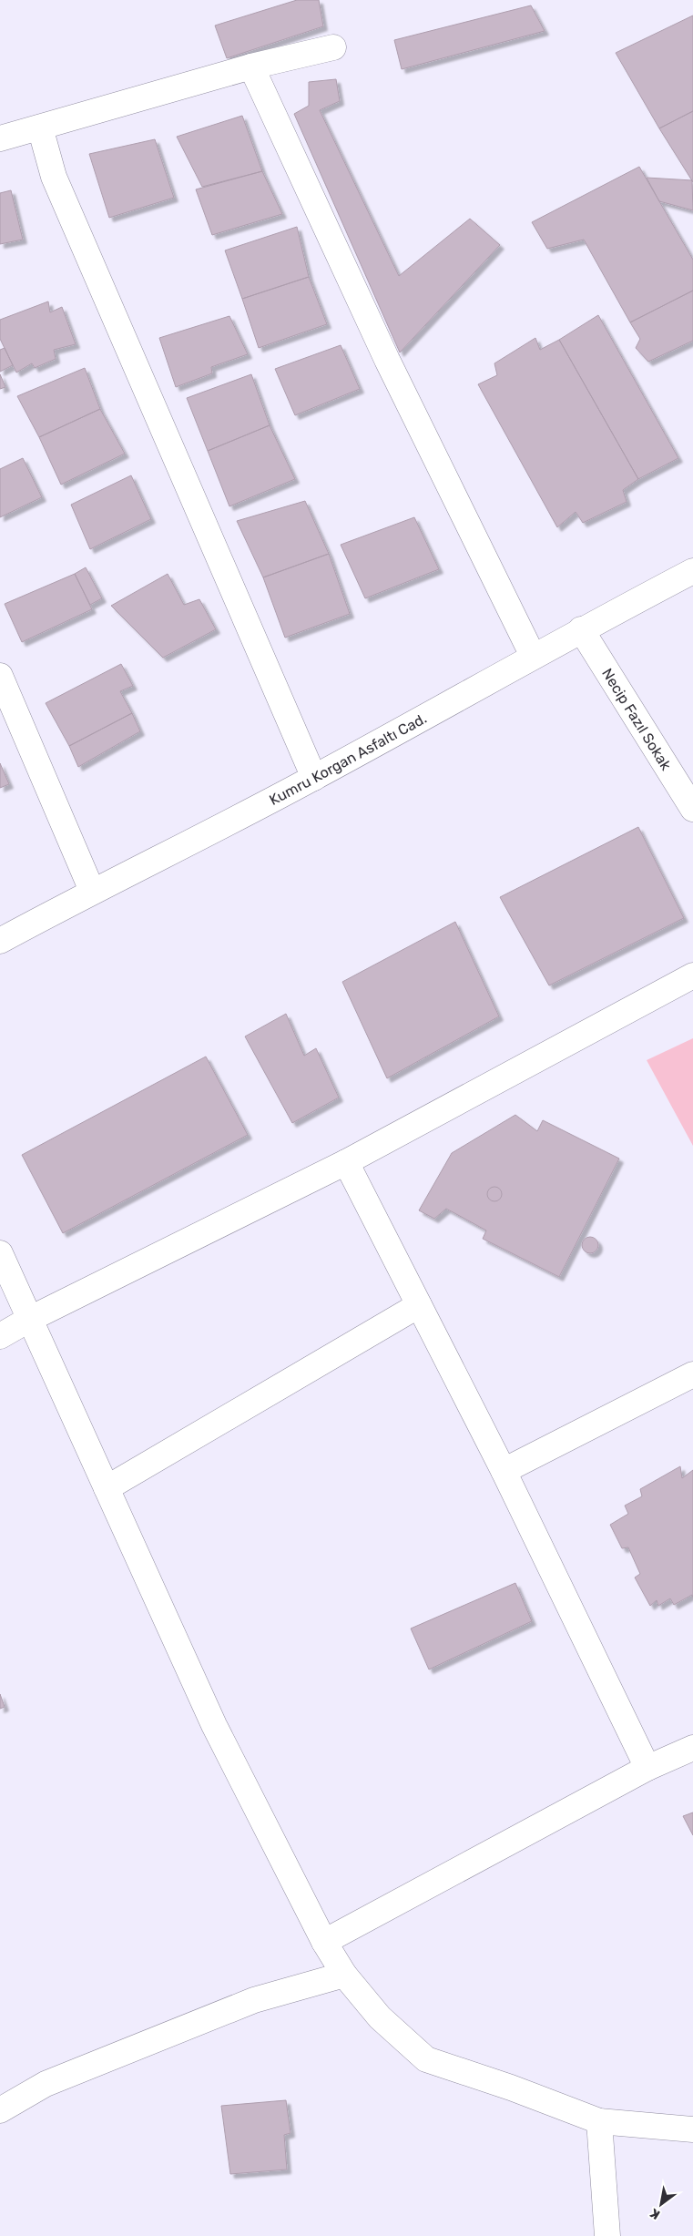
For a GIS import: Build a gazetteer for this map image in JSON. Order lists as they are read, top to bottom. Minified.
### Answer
{"streets":{"street":["Necip Fazıl Sokak","Kumru Korgan Asfaltı Cad."]},"crossings":[["Necip Fazıl Sokak","Kumru Korgan Asfaltı Cad."]],"north":"bottom left"}
